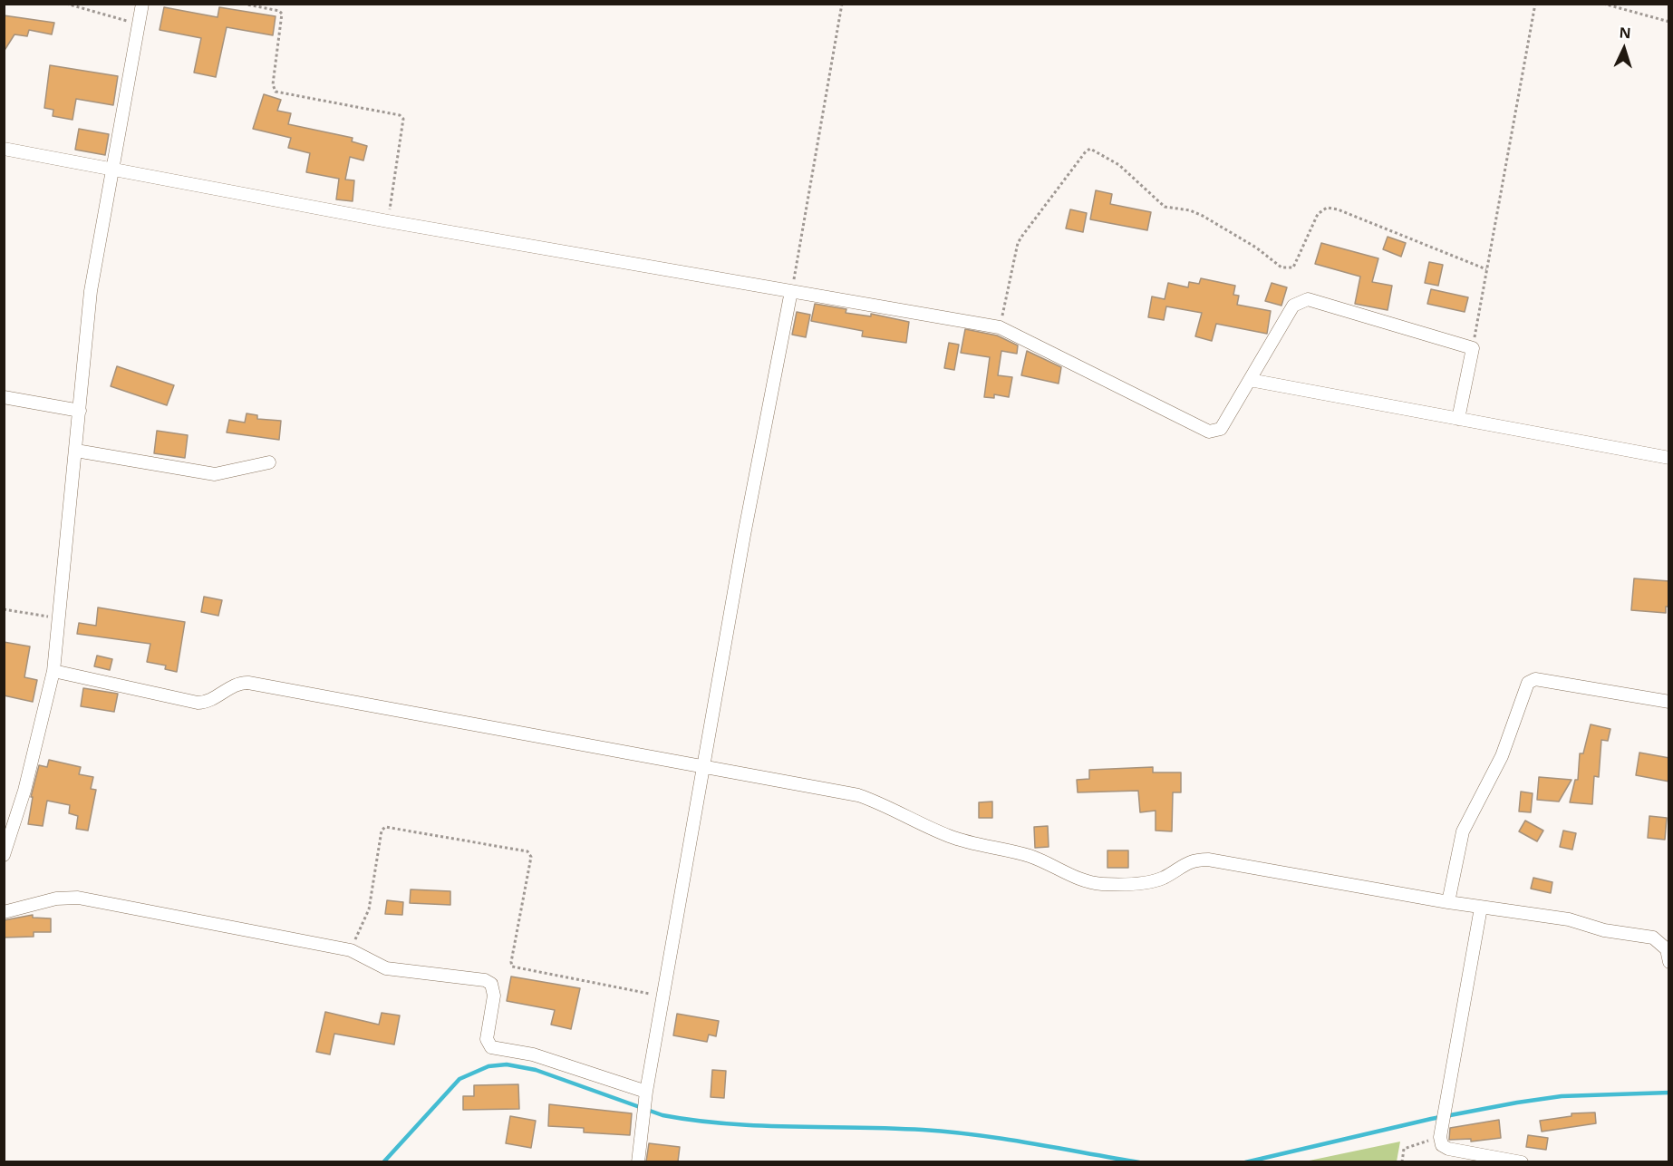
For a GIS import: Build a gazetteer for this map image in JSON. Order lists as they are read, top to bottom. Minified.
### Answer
{"north":"top"}
